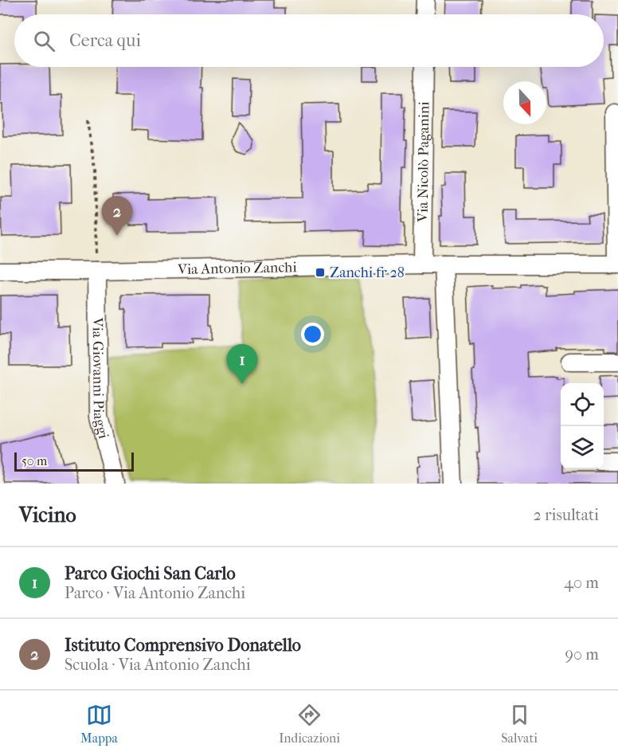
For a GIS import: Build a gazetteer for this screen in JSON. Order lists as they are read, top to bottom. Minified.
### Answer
{"streets":{"street":["Via Nicolò Paganini","Via Antonio Zanchi","Via Giovanni Piaggi"]},"crossings":[["Via Nicolò Paganini","Via Antonio Zanchi"],["Via Antonio Zanchi","Via Giovanni Piaggi"]],"places":{"transit":["Zanchi fr 28"]},"scale_bar":"50 m","north":"bottom","page":{"search":"Cerca qui","pins":["2","1"],"scale":"50 m","heading":["Vicino","2 risultati"],"list":[{"mark":"1","name":"Parco Giochi San Carlo","note":"Parco · Via Antonio Zanchi","value":"40 m"},{"mark":"2","name":"Istituto Comprensivo Donatello","note":"Scuola · Via Antonio Zanchi","value":"90 m"}],"nav":["Mappa","Indicazioni","Salvati"]}}
